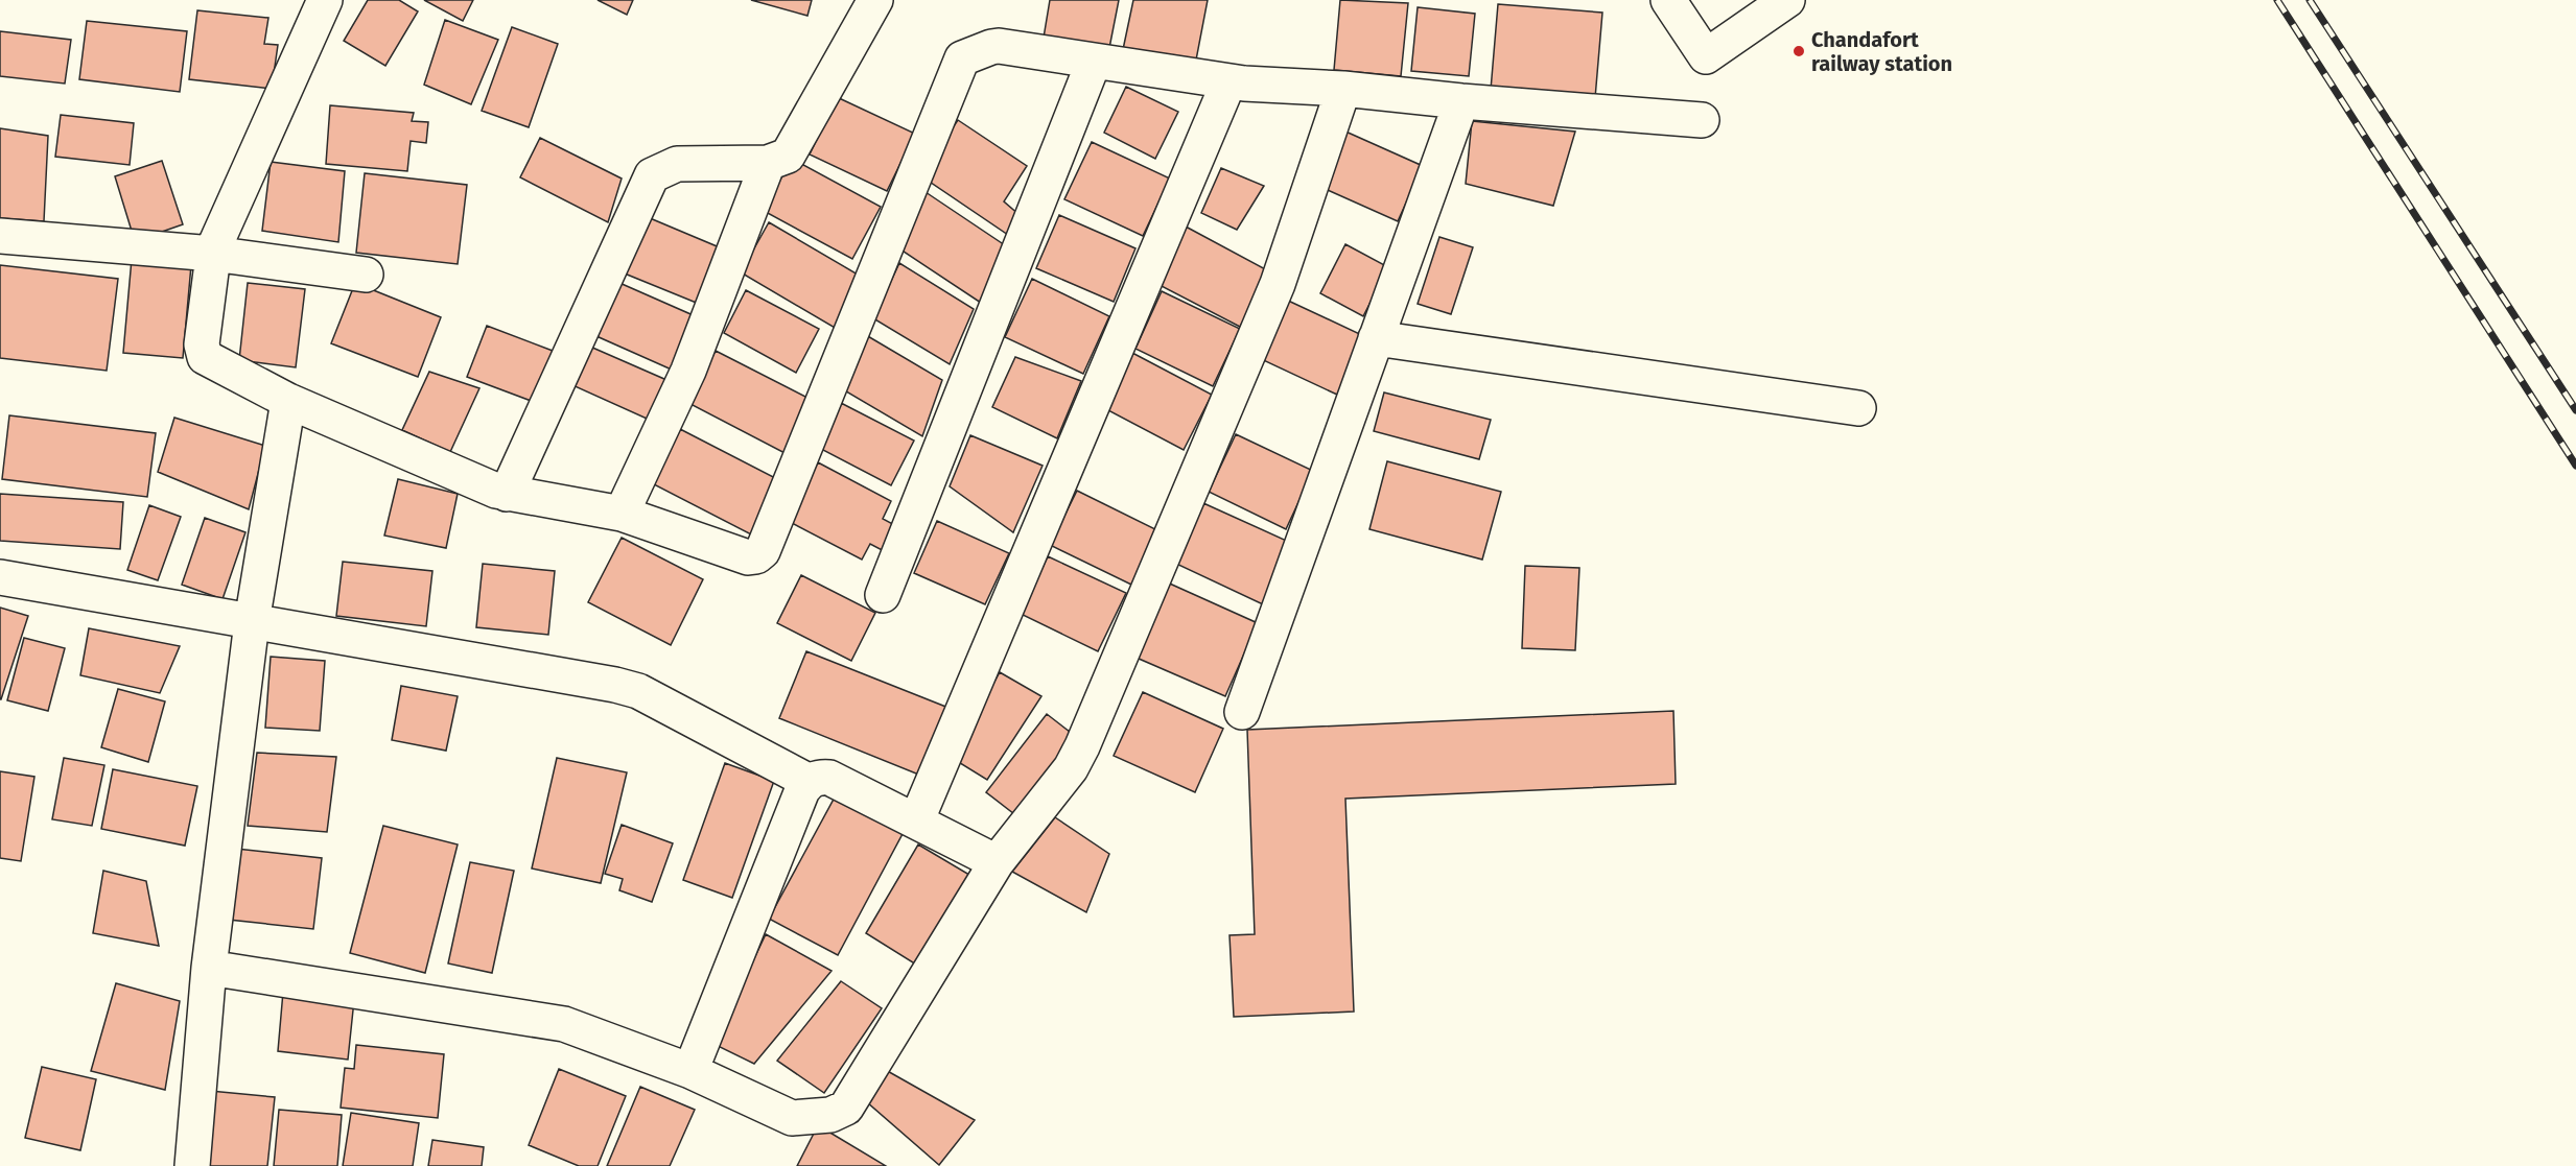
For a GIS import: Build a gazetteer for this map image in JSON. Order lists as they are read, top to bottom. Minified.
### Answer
{"places":["Chandafort railway station"]}
